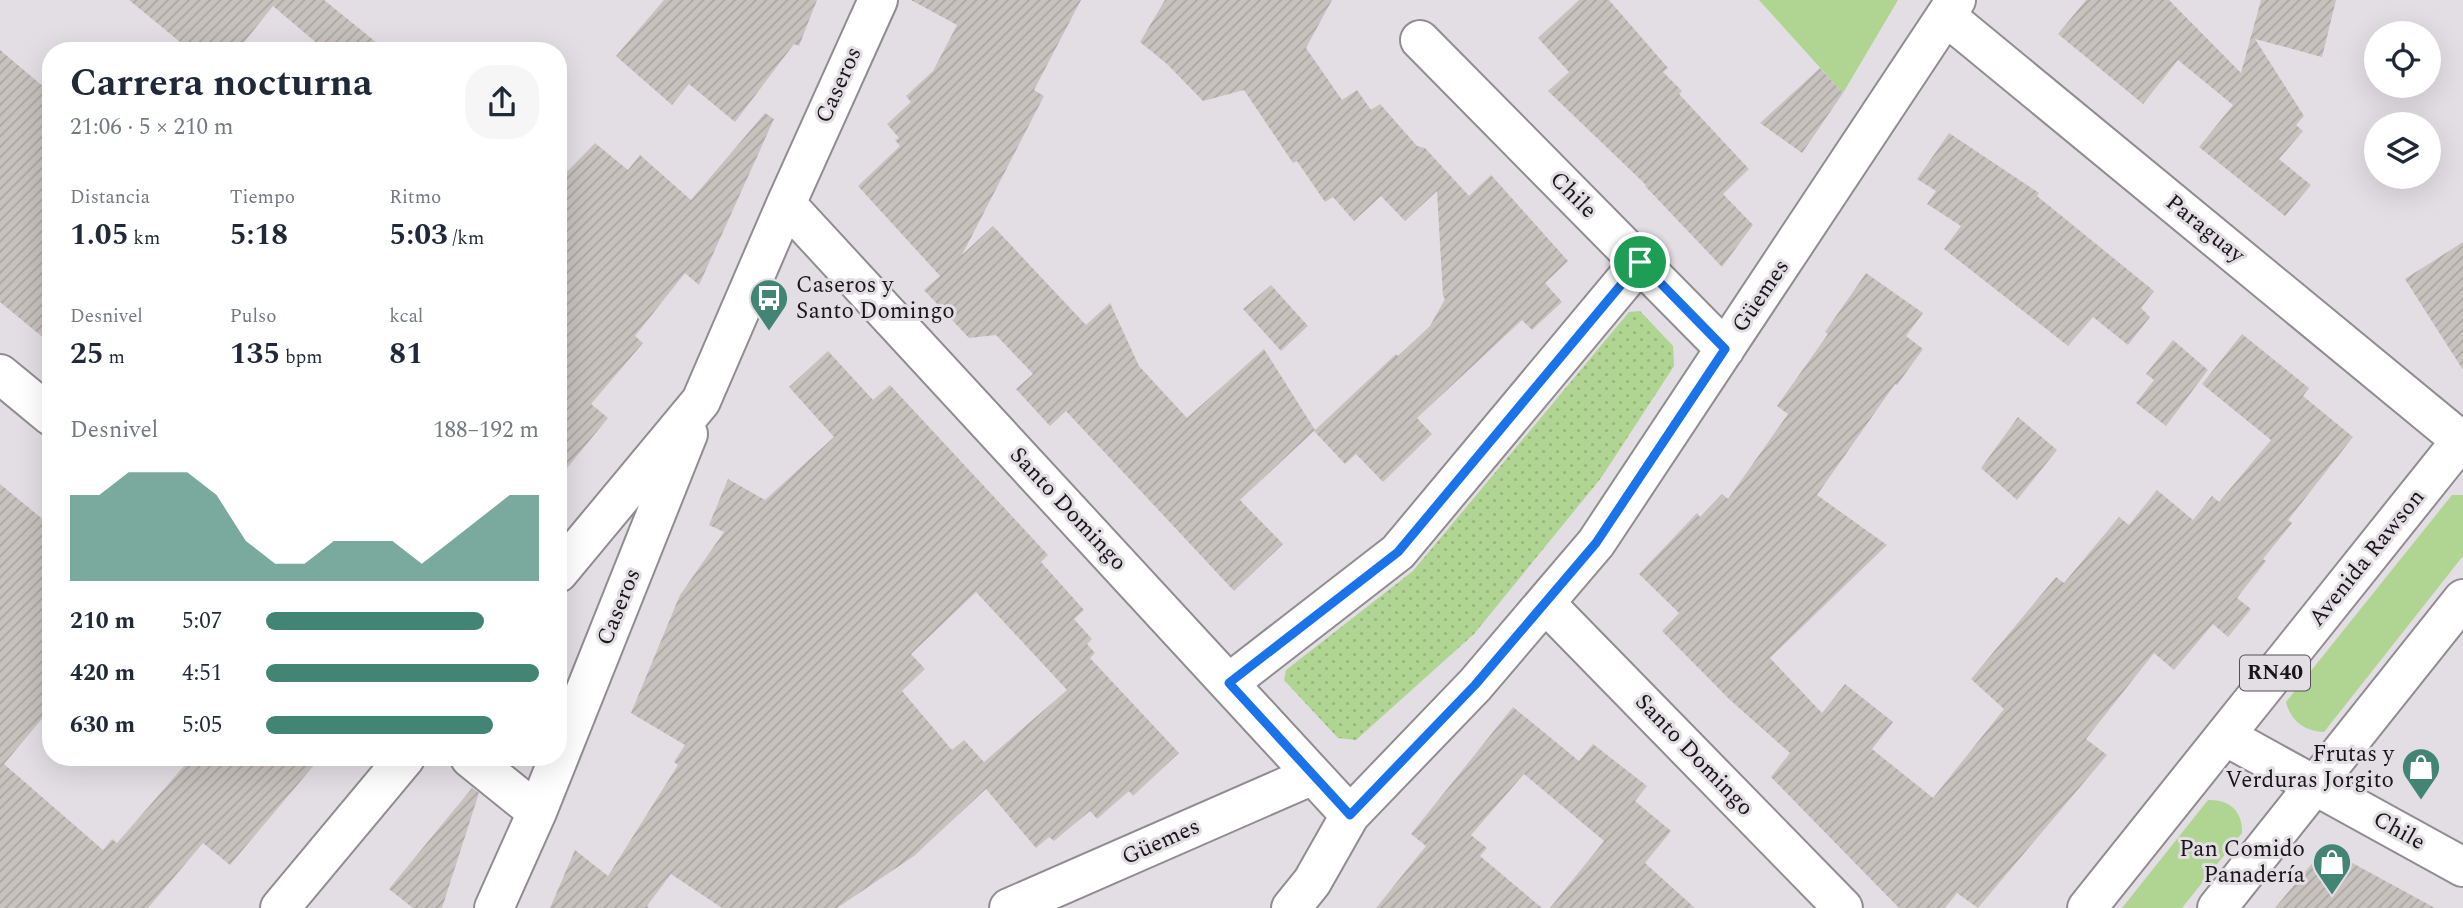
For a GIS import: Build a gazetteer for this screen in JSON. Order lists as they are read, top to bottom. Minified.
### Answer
{"streets":{"street":["Caseros","Chile","Paraguay","Güemes","Santo Domingo","Avenida Rawson","RN40"]},"crossings":[["Caseros","Santo Domingo"],["Chile","Güemes"],["Chile","Avenida Rawson"],["Paraguay","Güemes"],["Paraguay","Avenida Rawson"],["Güemes","Santo Domingo"]],"places":{"bus stop":["Caseros y Santo Domingo"],"shop":["Frutas y Verduras Jorgito","Pan Comido Panadería"]},"page":{"heading":["Carrera nocturna","21:06 · 5 × 210 m"],"stats":[["Distancia","1.05 km"],["Tiempo","5:18"],["Ritmo","5:03 /km"],["Desnivel","25 m"],["Pulso","135 bpm"],["kcal","81"]],"chart":["Desnivel","188–192 m"],"list":[{"name":"210 m","note":"5:07"},{"name":"420 m","note":"4:51"},{"name":"630 m","note":"5:05"}]}}
